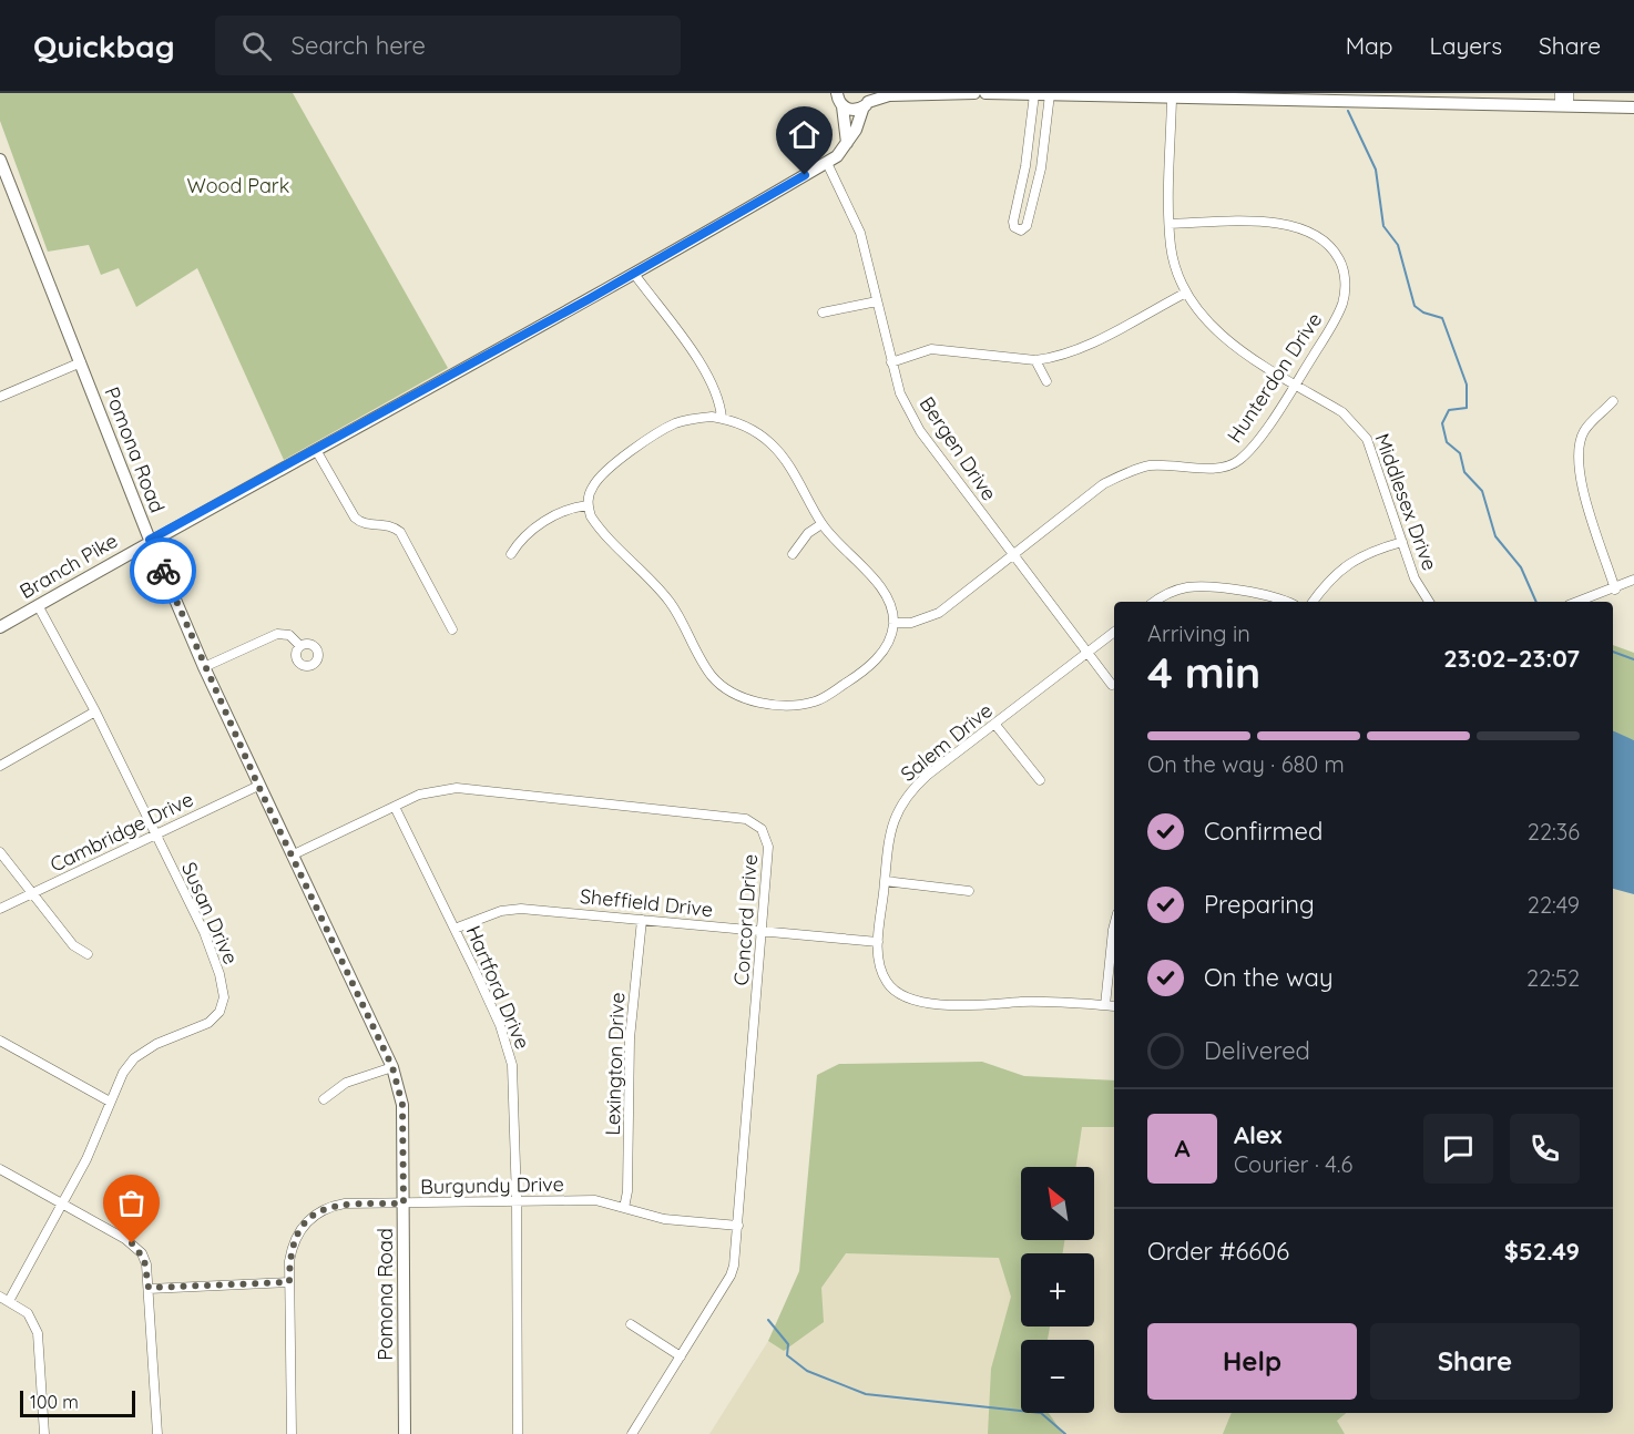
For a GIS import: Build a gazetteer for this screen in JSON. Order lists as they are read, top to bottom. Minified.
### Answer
{"streets":{"street":["Hunterdon Drive","Bergen Drive","Pomona Road","Middlesex Drive","Branch Pike","Salem Drive","Cambridge Drive","Sheffield Drive","Susan Drive","Concord Drive","Hartford Drive","Lexington Drive","Burgundy Drive"]},"crossings":[["Hunterdon Drive","Bergen Drive"],["Hunterdon Drive","Middlesex Drive"],["Bergen Drive","Branch Pike"],["Bergen Drive","Salem Drive"],["Pomona Road","Branch Pike"],["Pomona Road","Cambridge Drive"],["Pomona Road","Concord Drive"],["Pomona Road","Burgundy Drive"],["Branch Pike","Susan Drive"],["Salem Drive","Sheffield Drive"],["Cambridge Drive","Susan Drive"],["Sheffield Drive","Concord Drive"],["Sheffield Drive","Hartford Drive"],["Sheffield Drive","Lexington Drive"],["Concord Drive","Hartford Drive"],["Concord Drive","Burgundy Drive"],["Hartford Drive","Burgundy Drive"],["Lexington Drive","Burgundy Drive"]],"parks":["Wood Park"],"scale_bar":"100 m","north":"top left","page":{"header":"Quickbag","search":"Search here","nav":["Map","Layers","Share"],"heading":["4 min","Arriving in","23:02–23:07"],"panel":["Alex","Courier · 4.6","Order #6606","$52.49"],"bar":"On the way · 680 m","list":[["Confirmed","22:36"],["Preparing","22:49"],["On the way","22:52"],"Delivered"],"round":"A","map_buttons":["+","−"],"buttons":["Help","Share"],"scale":"100 m"}}
